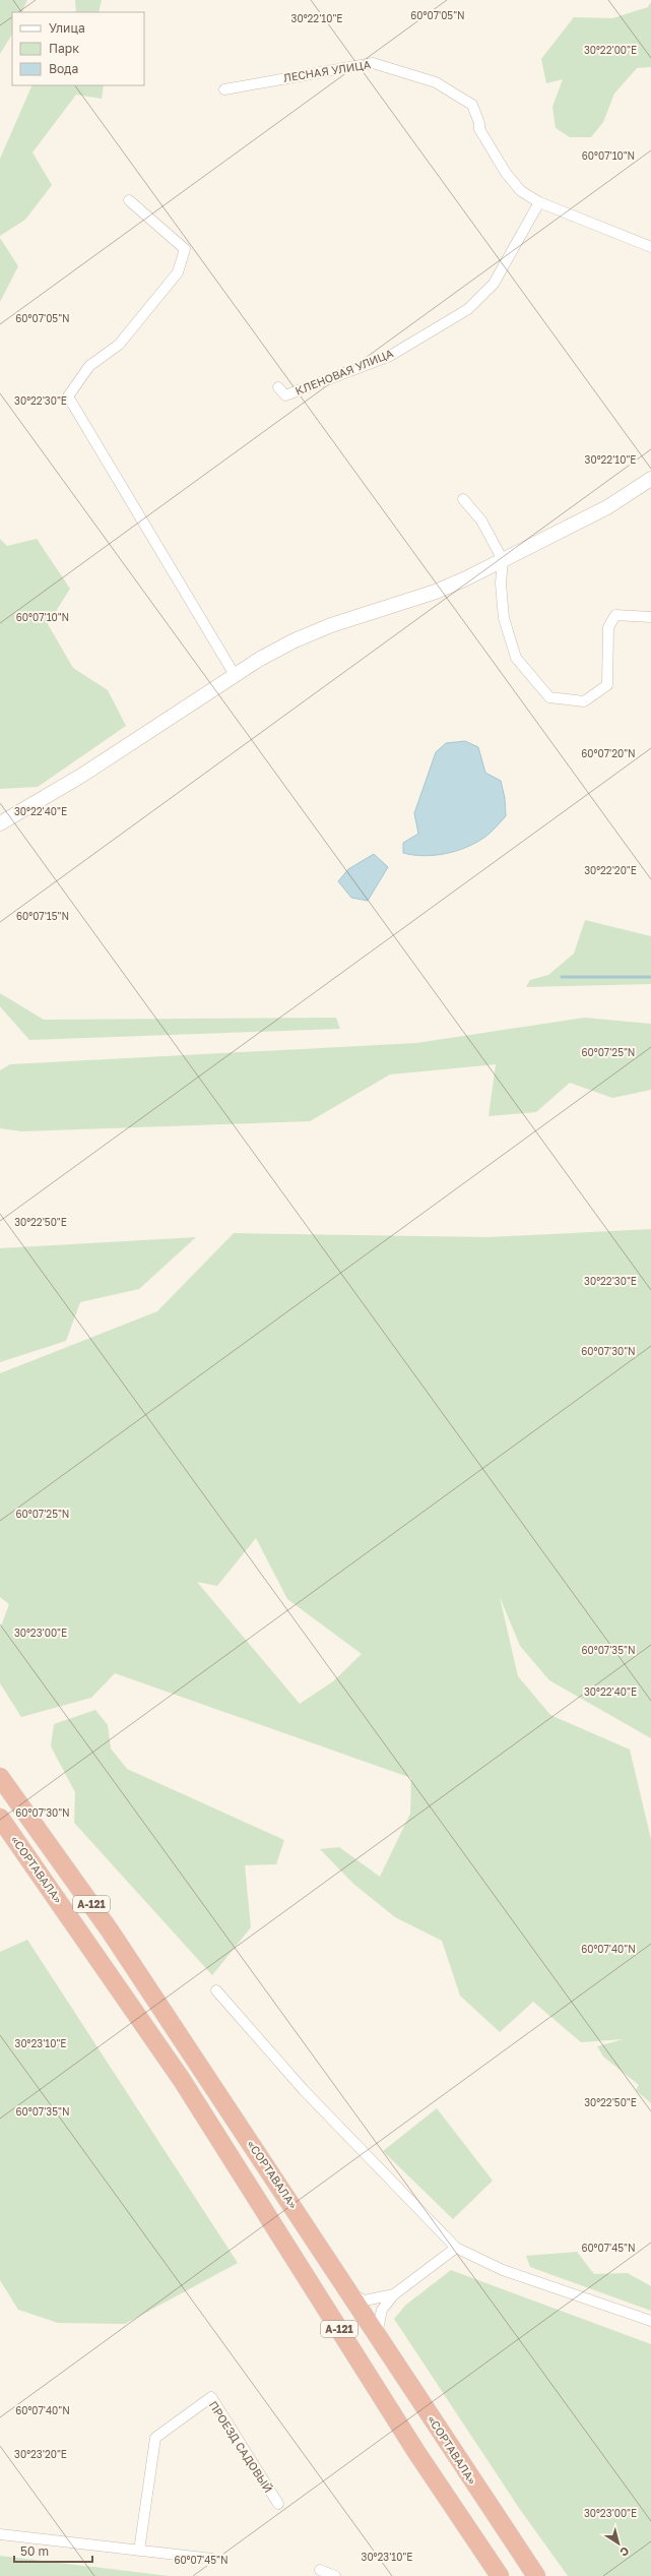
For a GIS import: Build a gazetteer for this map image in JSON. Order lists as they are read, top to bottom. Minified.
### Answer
{"streets":{"highway":["«СОРТАВАЛА»","А-121"],"street":["ЛЕСНАЯ УЛИЦА","КЛЕНОВАЯ УЛИЦА","ПРОЕЗД САДОВЫЙ"]},"crossings":[["ЛЕСНАЯ УЛИЦА","КЛЕНОВАЯ УЛИЦА"]],"legend":["Улица","Парк","Вода"],"scale_bar":"50 m","north":"bottom right","coordinates":["60°07'05\"N","30°22'10\"E","30°22'00\"E","60°07'10\"N","30°22'30\"E","60°07'20\"N","30°22'40\"E","30°22'20\"E","60°07'15\"N","60°07'25\"N","30°22'50\"E","60°07'30\"N","30°23'00\"E","60°07'35\"N","60°07'40\"N","30°23'10\"E","60°07'45\"N","30°23'20\"E"]}
